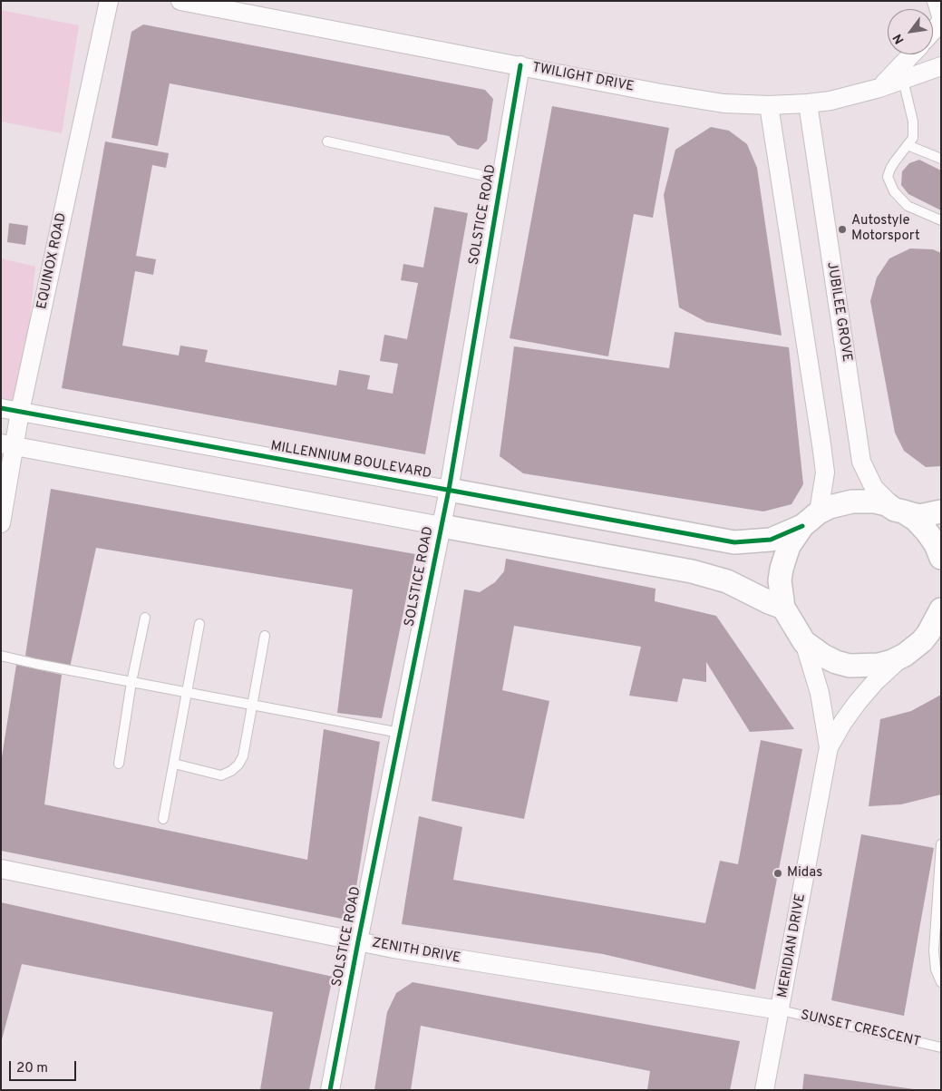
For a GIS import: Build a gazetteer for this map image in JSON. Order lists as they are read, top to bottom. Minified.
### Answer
{"streets":{"street":["TWILIGHT DRIVE","SOLSTICE ROAD","EQUINOX ROAD","JUBILEE GROVE","MILLENNIUM BOULEVARD","MERIDIAN DRIVE","ZENITH DRIVE"],"lane":["SUNSET CRESCENT"]},"crossings":[["TWILIGHT DRIVE","SOLSTICE ROAD"],["TWILIGHT DRIVE","JUBILEE GROVE"],["SOLSTICE ROAD","MILLENNIUM BOULEVARD"],["SOLSTICE ROAD","ZENITH DRIVE"],["EQUINOX ROAD","MILLENNIUM BOULEVARD"],["JUBILEE GROVE","MILLENNIUM BOULEVARD"],["MERIDIAN DRIVE","ZENITH DRIVE"],["MERIDIAN DRIVE","SUNSET CRESCENT"],["ZENITH DRIVE","SUNSET CRESCENT"]],"places":["Autostyle Motorsport","Midas"],"scale_bar":"20 m","north":"bottom left"}
